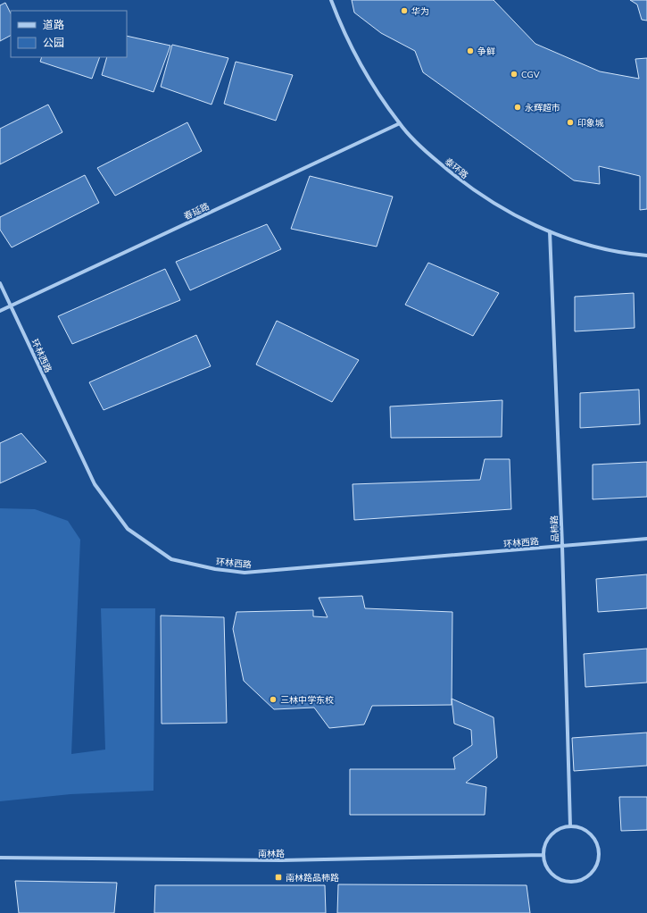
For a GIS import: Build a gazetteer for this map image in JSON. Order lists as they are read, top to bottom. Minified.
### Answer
{"streets":{"street":["泰环路","春延路","环林西路","品柿路","南林路"]},"crossings":[["泰环路","春延路"],["泰环路","品柿路"],["春延路","环林西路"],["环林西路","品柿路"],["品柿路","南林路"]],"places":{"other":["华为","争鲜","CGV","永辉超市","印象城","三林中学东校"],"transit":["南林路品柿路"]},"legend":["道路","公园"]}
